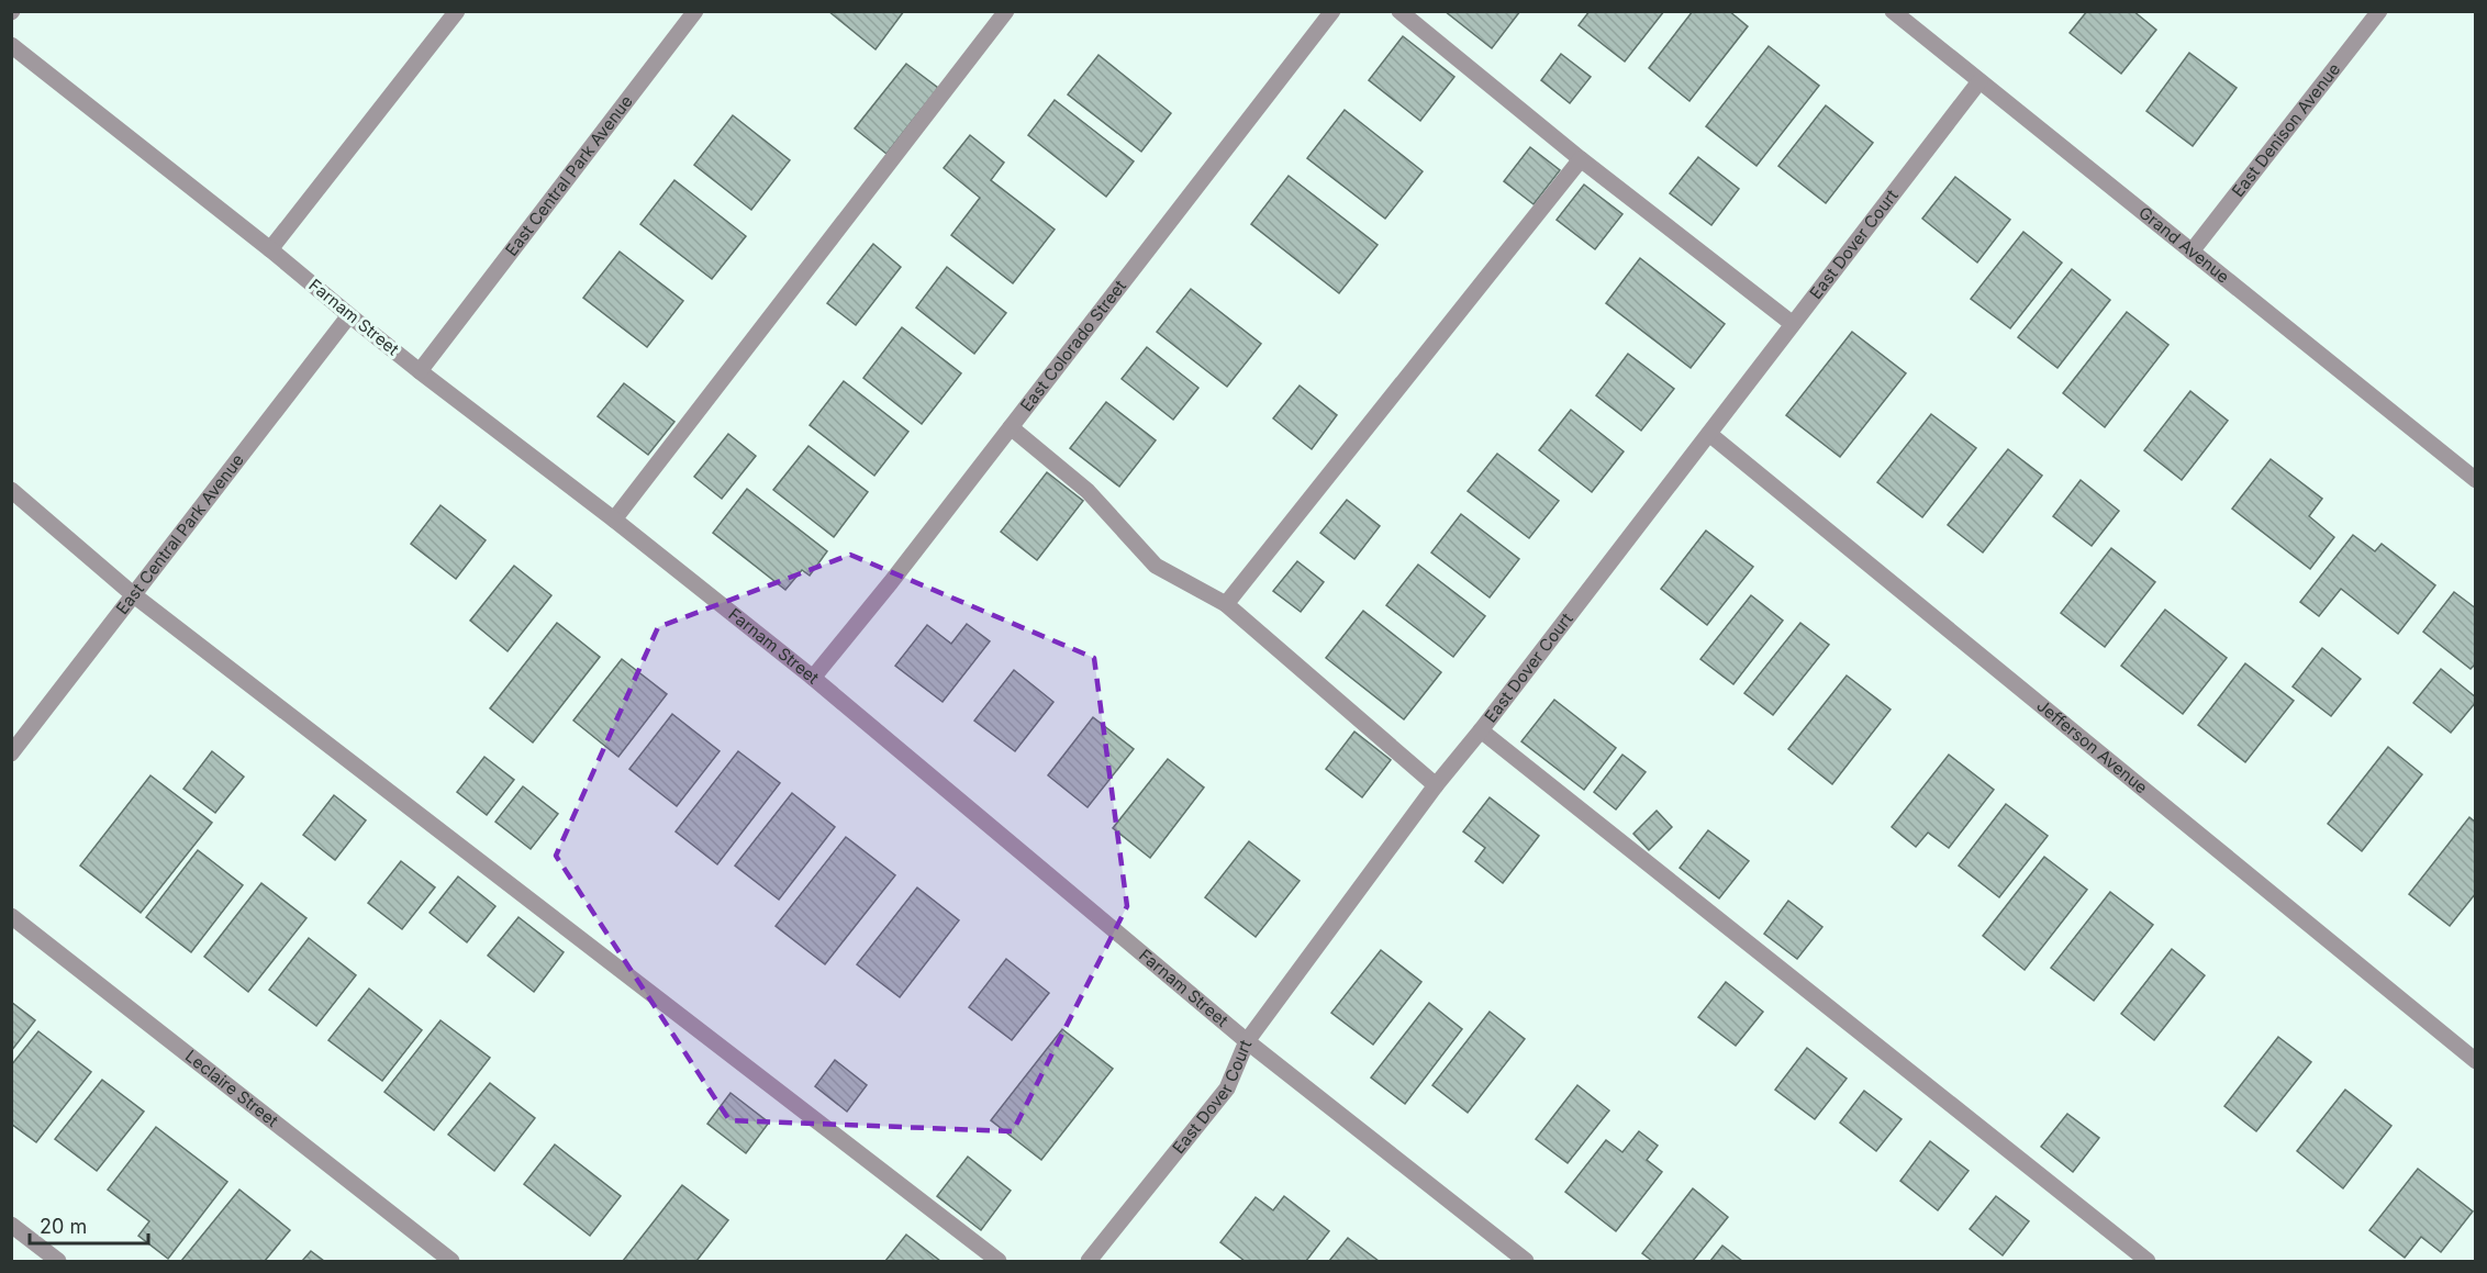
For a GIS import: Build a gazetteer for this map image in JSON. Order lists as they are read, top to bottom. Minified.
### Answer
{"streets":{"street":["East Denison Avenue","East Central Park Avenue","East Dover Court","Grand Avenue","Farnam Street","East Colorado Street","Jefferson Avenue","Leclaire Street"]},"crossings":[["East Denison Avenue","Grand Avenue"],["East Central Park Avenue","Farnam Street"],["East Dover Court","Grand Avenue"],["East Dover Court","Farnam Street"],["East Dover Court","Jefferson Avenue"],["Farnam Street","East Colorado Street"]],"scale_bar":"20 m"}
